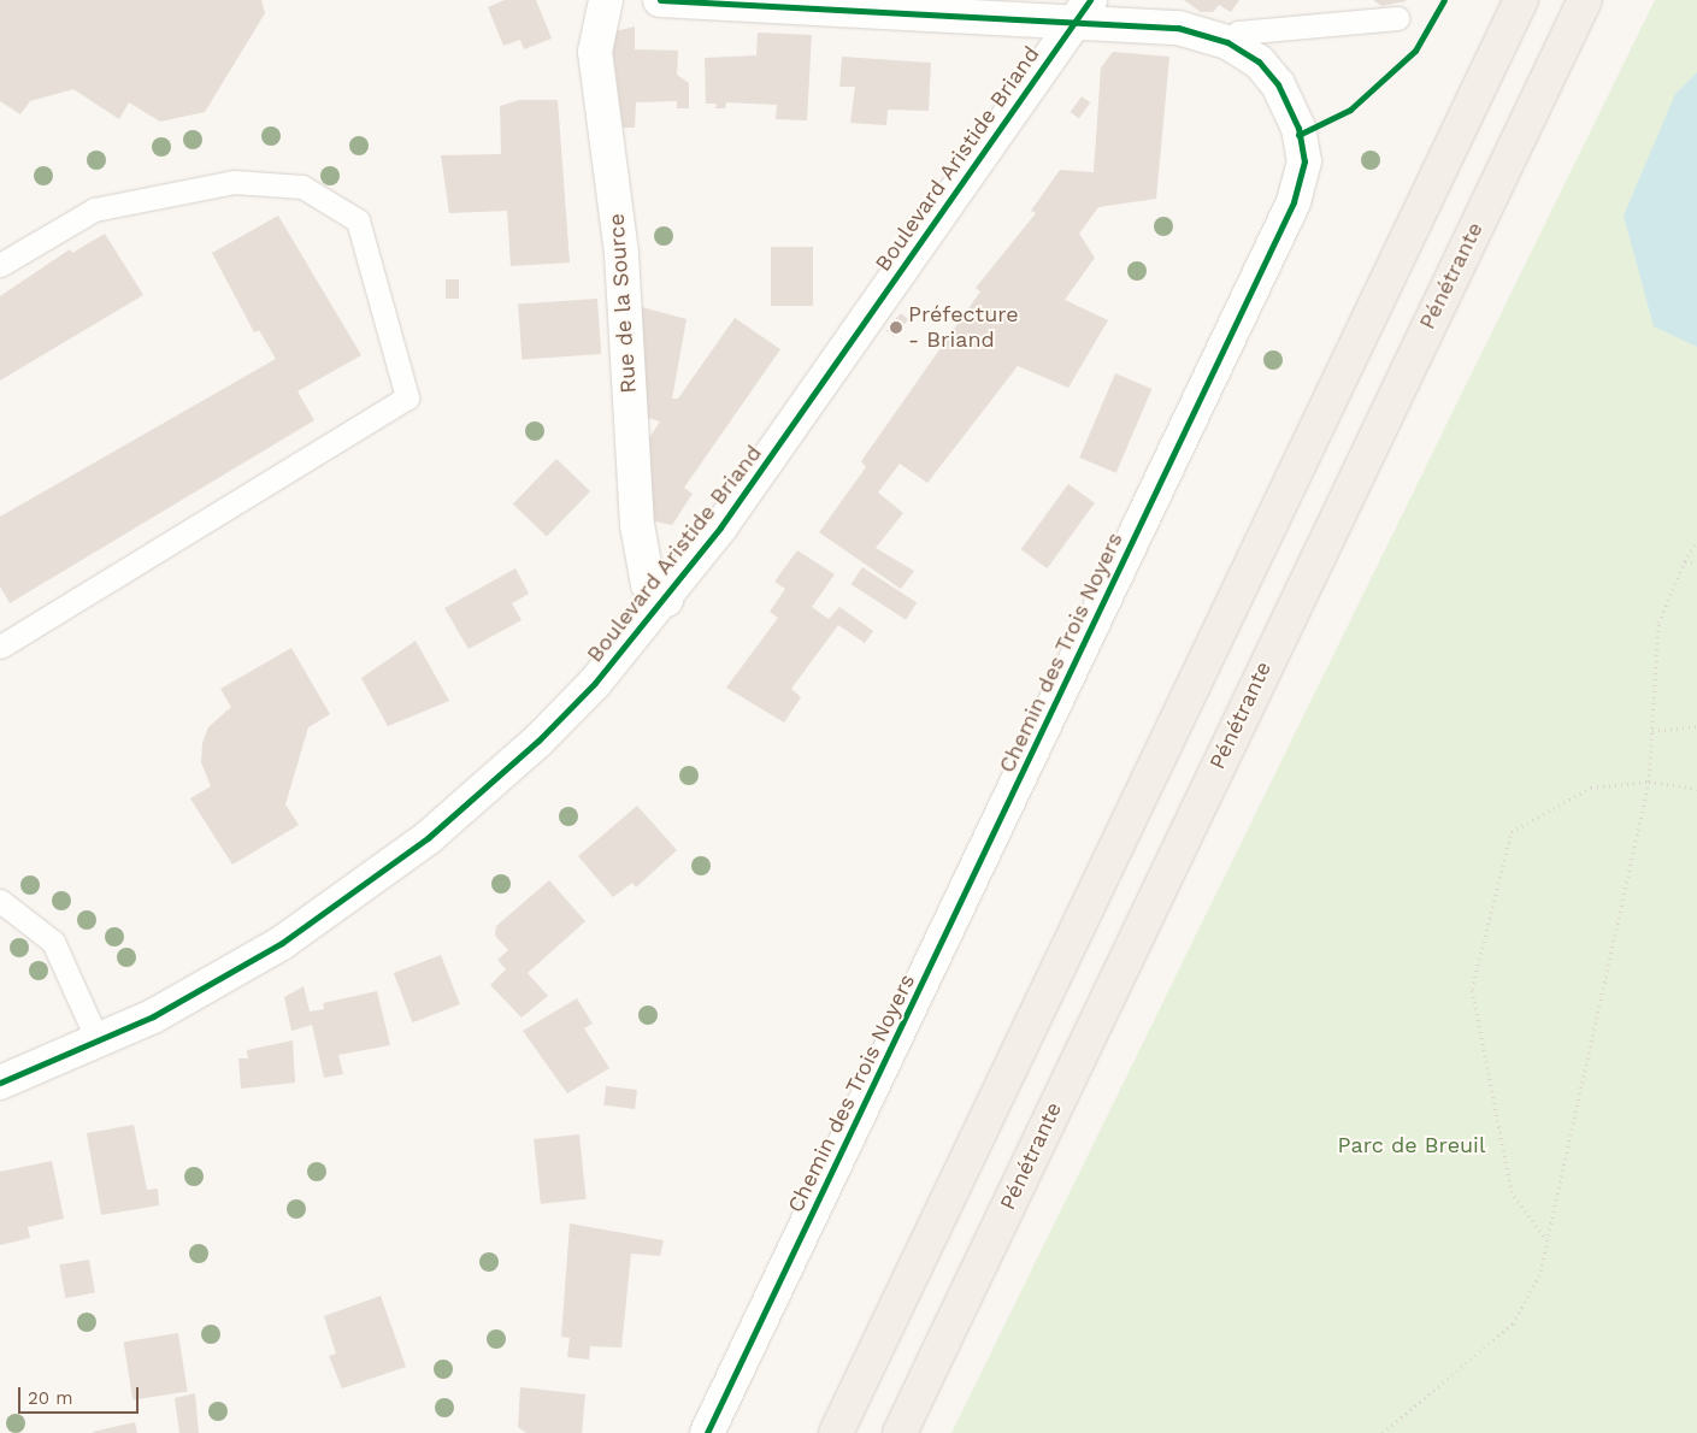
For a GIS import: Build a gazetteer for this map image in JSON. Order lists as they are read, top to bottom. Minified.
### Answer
{"streets":{"main road":["Pénétrante"],"street":["Boulevard Aristide Briand","Rue de la Source","Chemin des Trois Noyers"]},"crossings":[["Boulevard Aristide Briand","Rue de la Source"],["Boulevard Aristide Briand","Chemin des Trois Noyers"]],"parks":["Parc de Breuil"],"places":["Préfecture - Briand"],"scale_bar":"20 m"}
